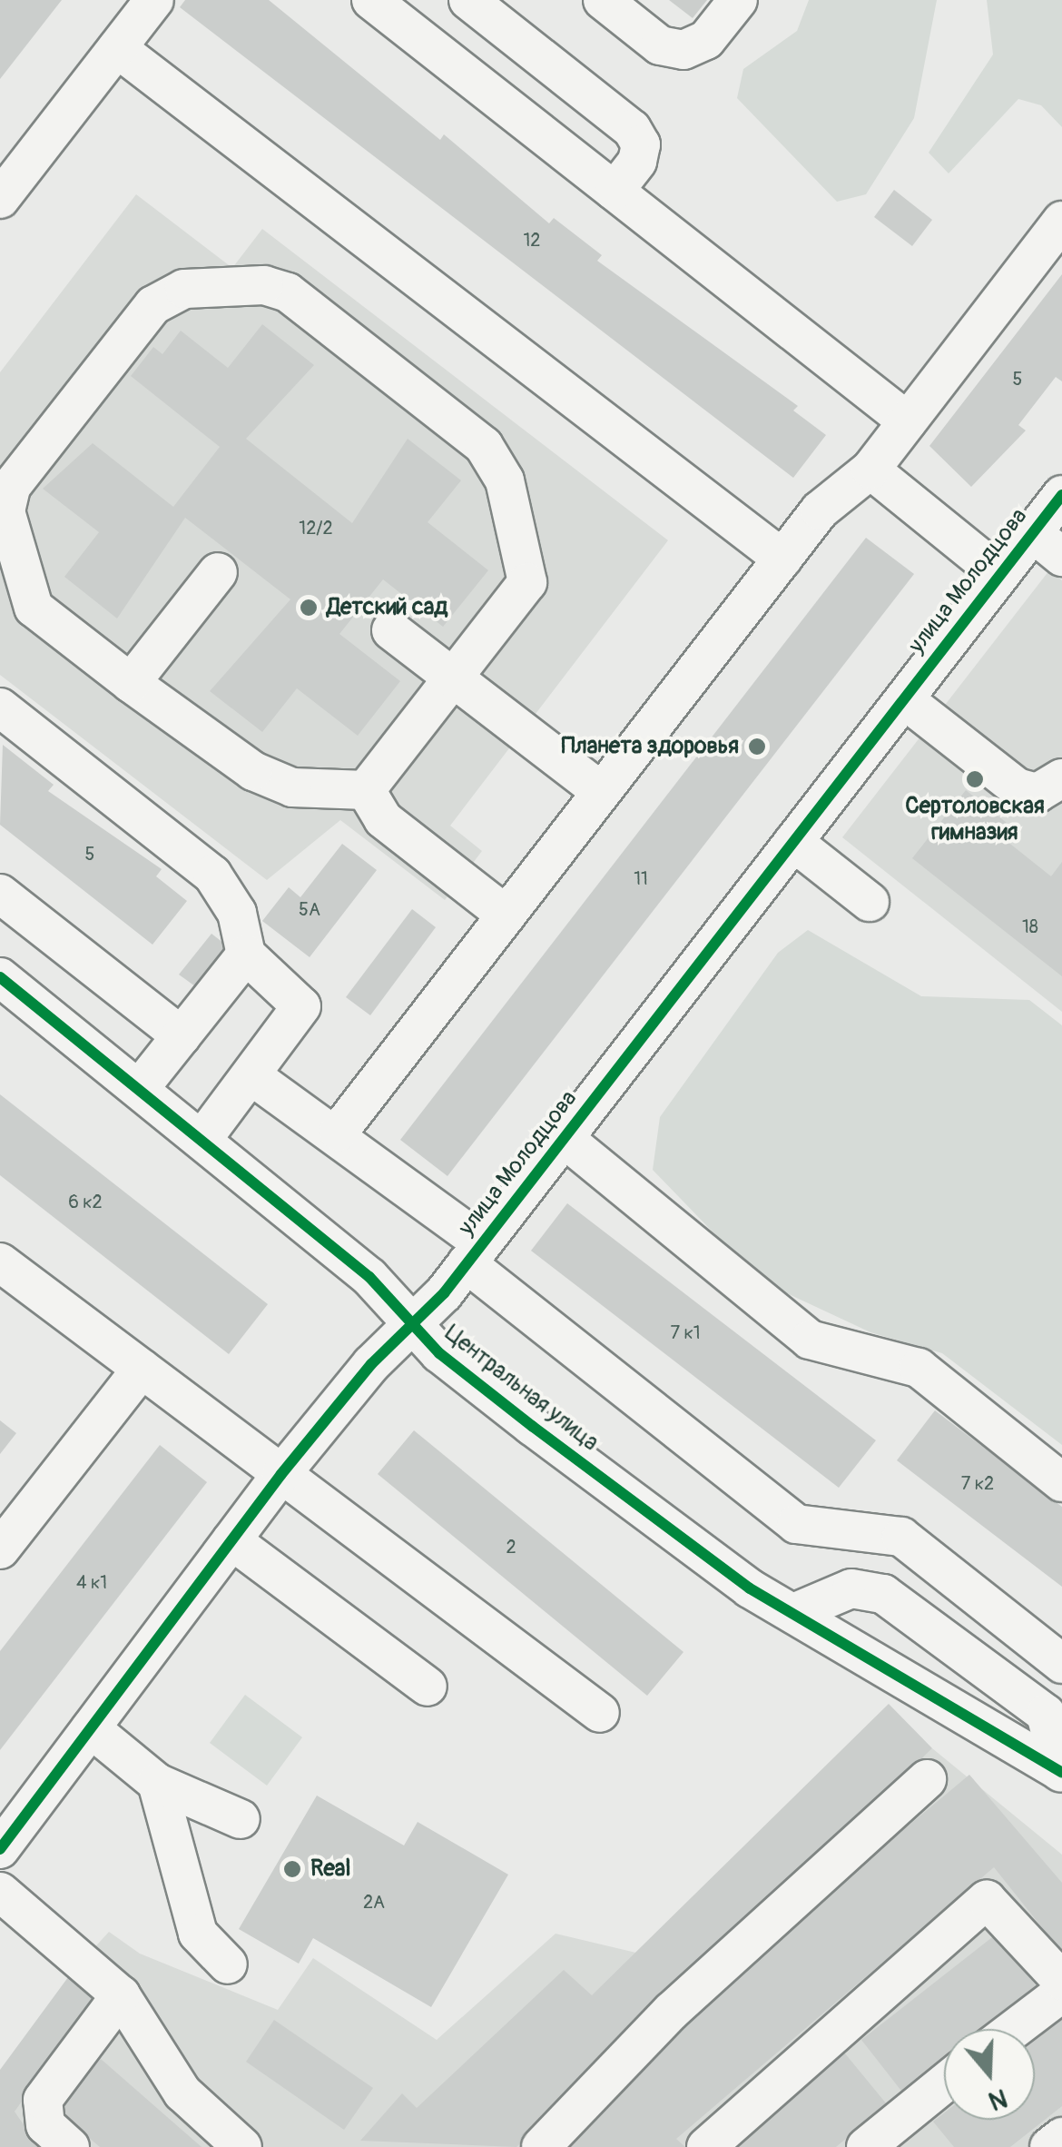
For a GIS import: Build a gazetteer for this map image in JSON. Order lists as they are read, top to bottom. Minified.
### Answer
{"streets":{"street":["улица Молодцова","Центральная улица"]},"crossings":[["улица Молодцова","Центральная улица"]],"places":["Детский сад","Планета здоровья","Сертоловская гимназия","Real"],"house_numbers":["12","5","12/2","5","11","5А","18","6 к2","7 к1","7 к2","2","4 к1","2А"],"north":"bottom"}
